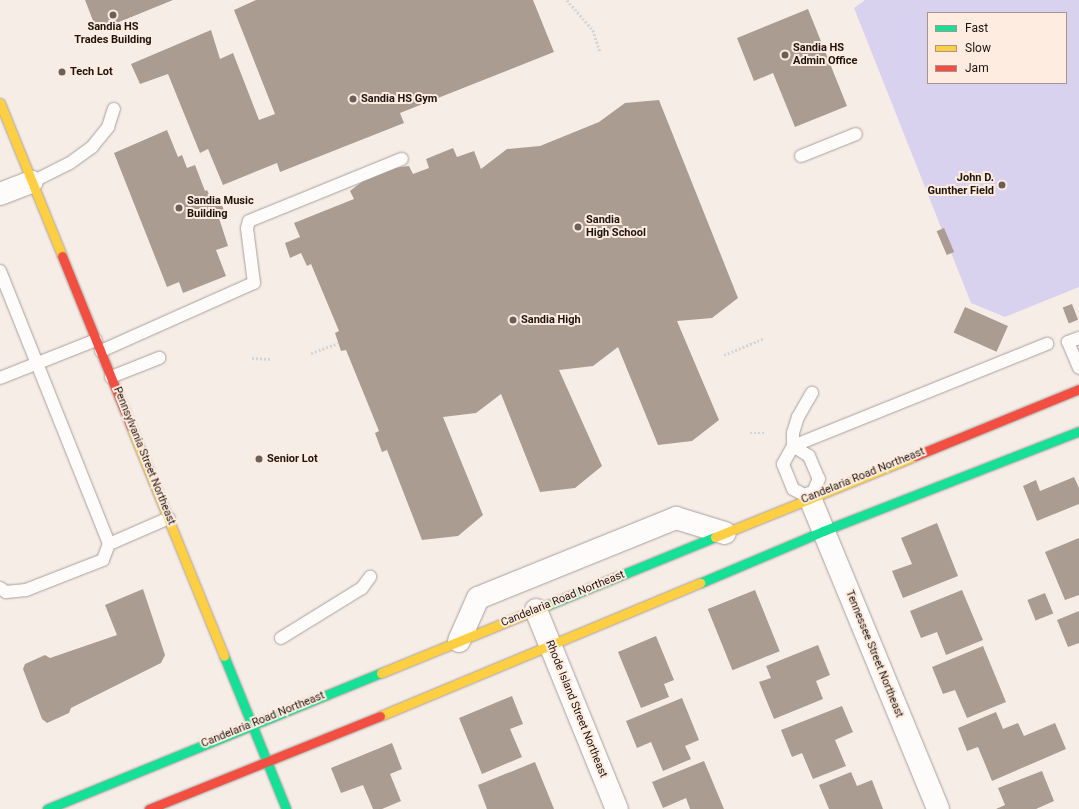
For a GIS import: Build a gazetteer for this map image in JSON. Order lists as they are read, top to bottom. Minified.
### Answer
{"streets":{"main road":["Pennsylvania Street Northeast","Candelaria Road Northeast"],"street":["Tennessee Street Northeast","Rhode Island Street Northeast"]},"crossings":[["Pennsylvania Street Northeast","Candelaria Road Northeast"],["Candelaria Road Northeast","Tennessee Street Northeast"],["Candelaria Road Northeast","Rhode Island Street Northeast"]],"places":["Sandia HS Trades Building","Sandia HS Admin Office","Tech Lot","Sandia HS Gym","John D. Gunther Field","Sandia Music Building","Sandia High School","Sandia High","Senior Lot"],"legend":["Fast","Slow","Jam"]}
